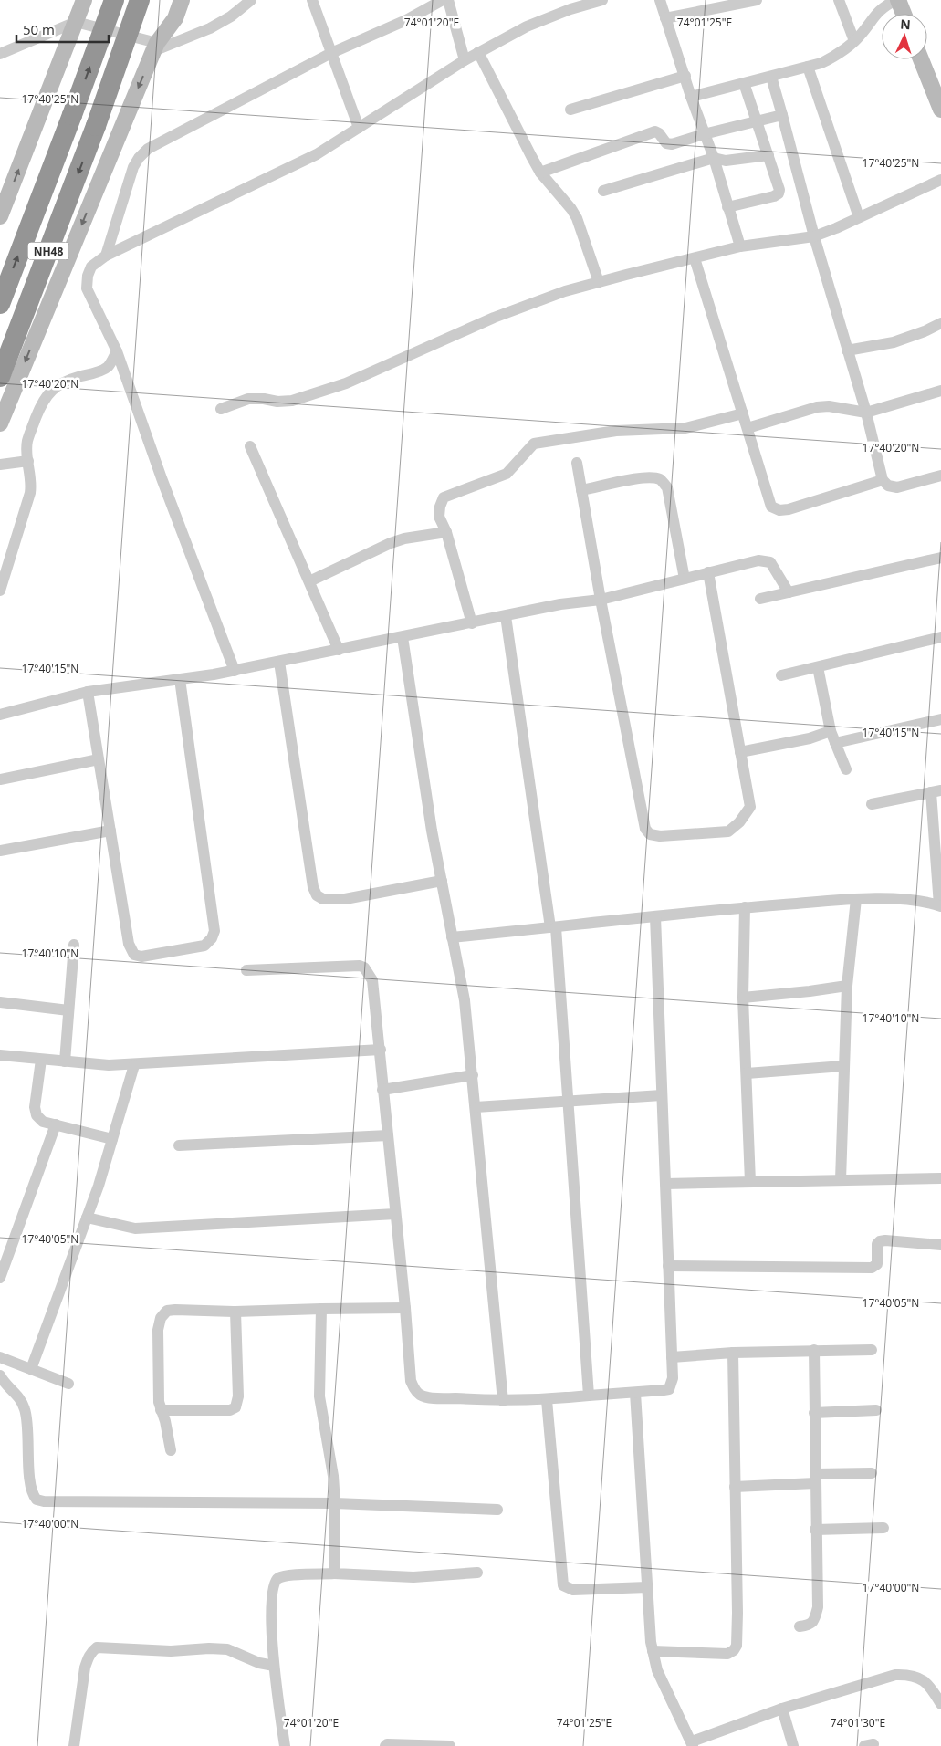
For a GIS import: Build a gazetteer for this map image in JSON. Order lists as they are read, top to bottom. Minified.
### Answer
{"streets":{"highway":["NH48"]},"scale_bar":"50 m","north":"top","coordinates":["74°01'20\"E","74°01'25\"E","17°40'25\"N","17°40'20\"N","17°40'15\"N","17°40'10\"N","17°40'05\"N","17°40'00\"N","74°01'30\"E"]}
